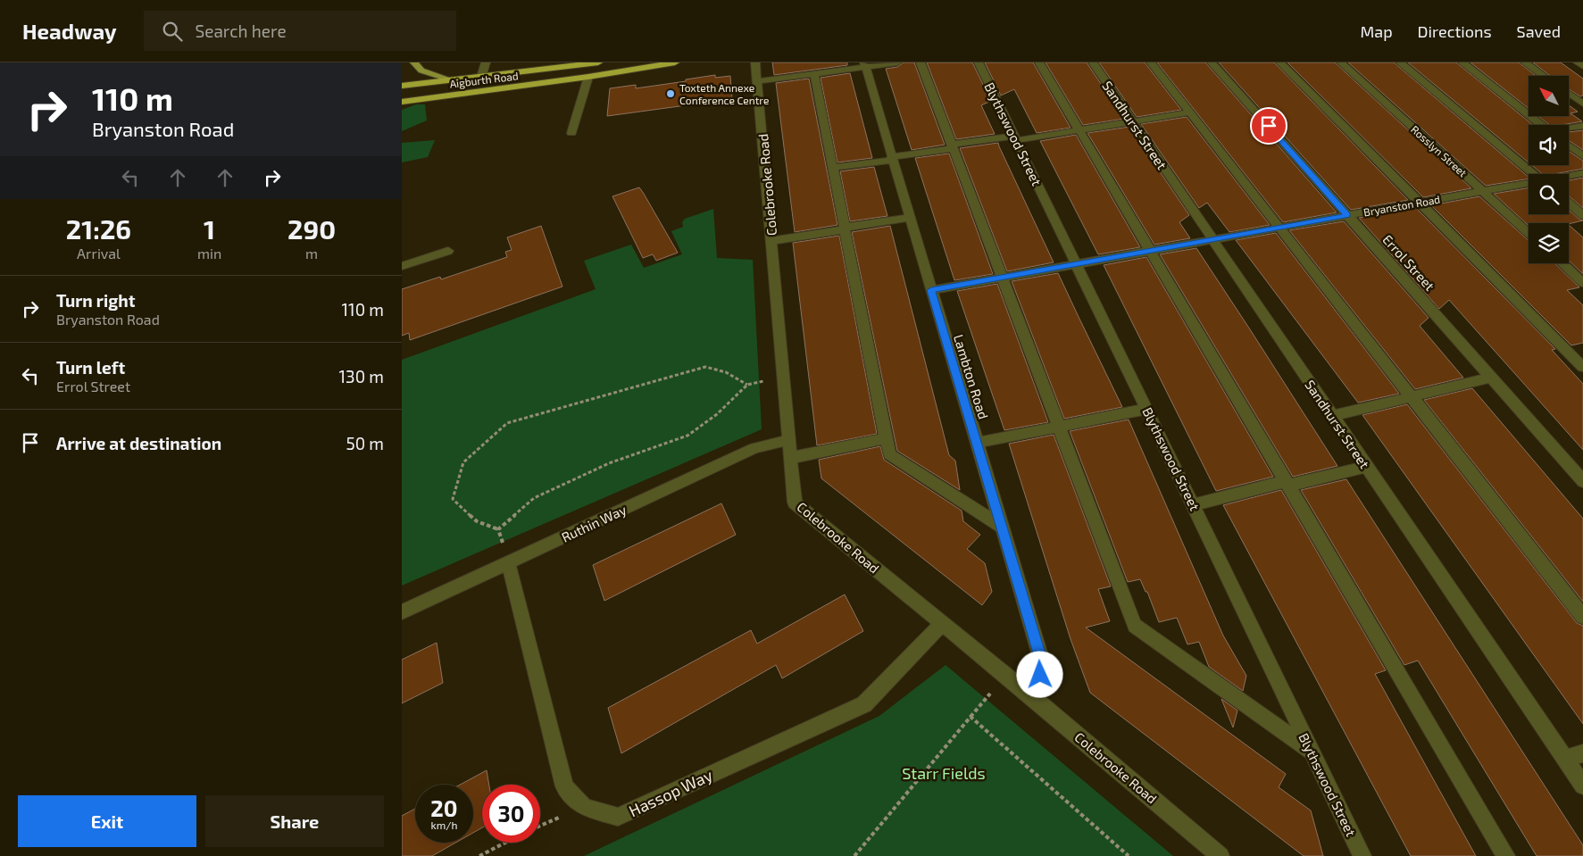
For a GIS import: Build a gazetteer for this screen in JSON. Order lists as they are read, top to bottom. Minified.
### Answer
{"streets":{"highway":["Aigburth Road"],"street":["Sandhurst Street","Blythswood Street","Rosslyn Street","Colebrooke Road","Bryanston Road","Errol Street","Lambton Road","Ruthin Way","Hassop Way"]},"crossings":[["Sandhurst Street","Bryanston Road"],["Blythswood Street","Bryanston Road"],["Rosslyn Street","Bryanston Road"],["Colebrooke Road","Lambton Road"],["Colebrooke Road","Ruthin Way"],["Colebrooke Road","Hassop Way"],["Bryanston Road","Errol Street"],["Bryanston Road","Lambton Road"]],"parks":["Starr Fields"],"places":["Toxteth Annexe Conference Centre"],"north":"top left","page":{"header":"Headway","search":"Search here","nav":["Map","Directions","Saved"],"turn":["110 m","Bryanston Road"],"eta":["21:26","Arrival","1","min","290","m"],"list":[{"name":"Turn right","note":"Bryanston Road","value":"110 m"},{"name":"Turn left","note":"Errol Street","value":"130 m"},{"name":"Arrive at destination","value":"50 m"}],"speed":"20 km/h","limit":"30","buttons":["Exit","Share"]}}
